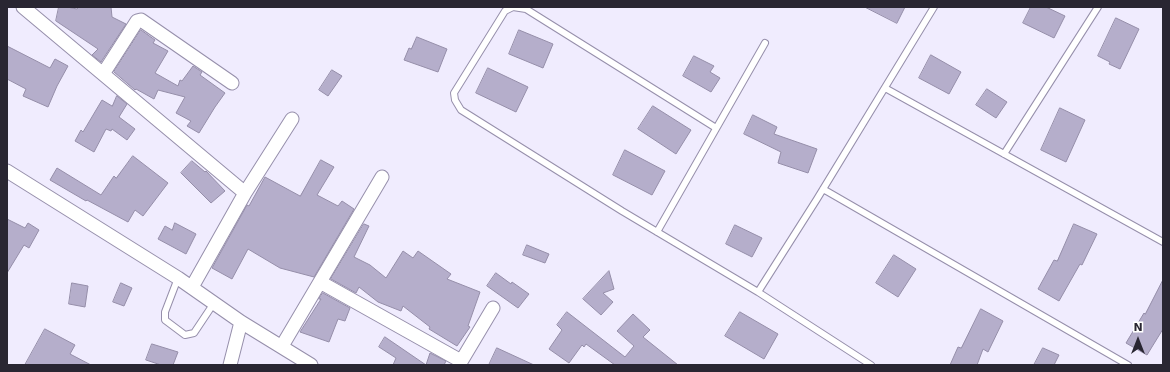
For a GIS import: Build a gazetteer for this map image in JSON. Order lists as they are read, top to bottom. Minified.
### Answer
{"north":"top"}
